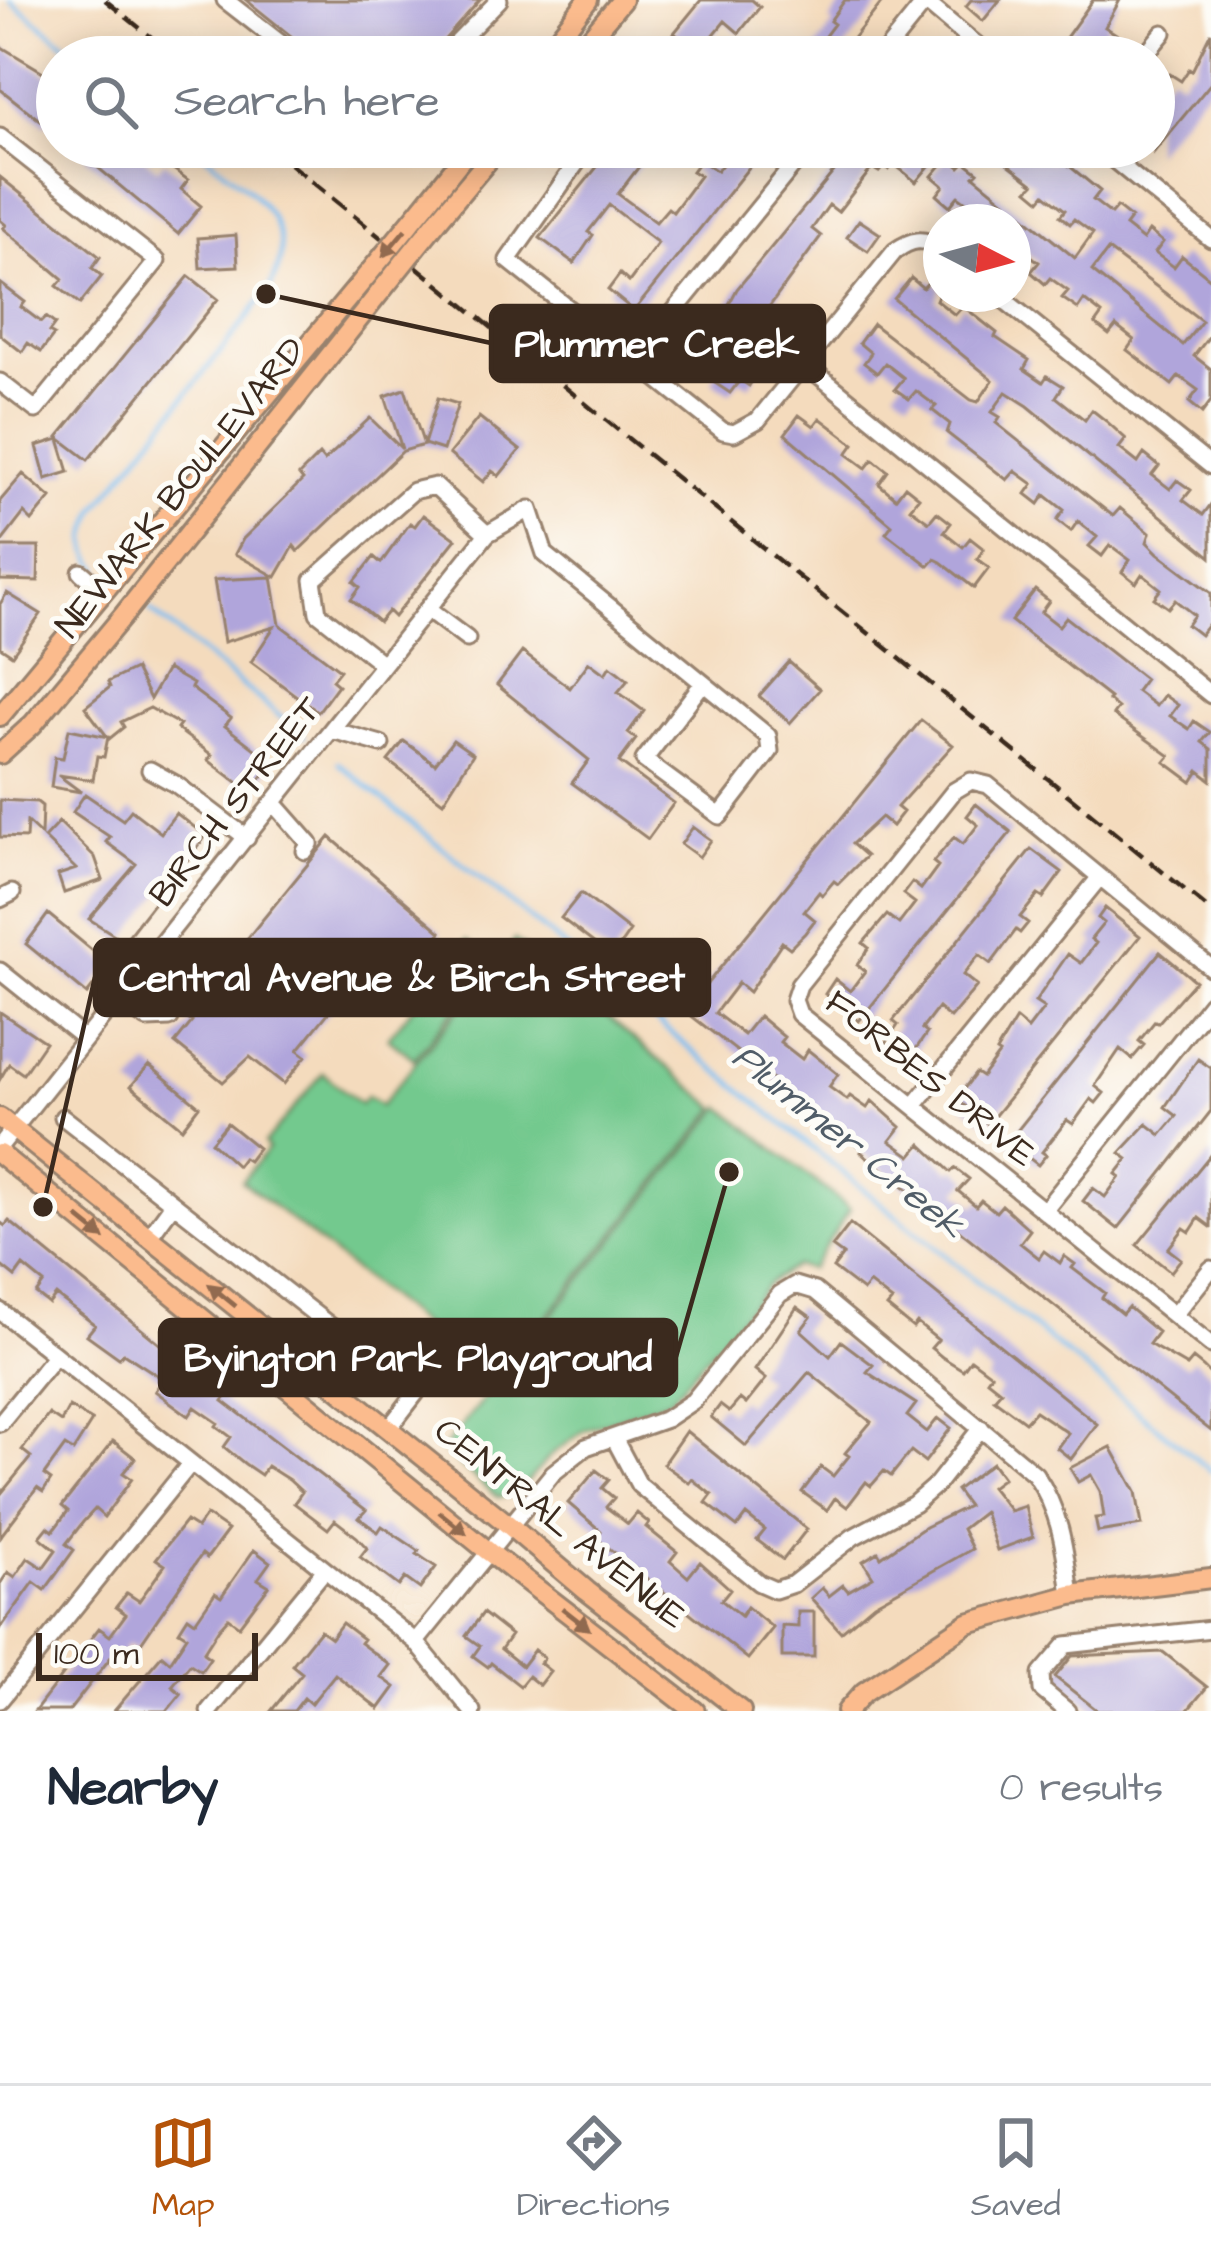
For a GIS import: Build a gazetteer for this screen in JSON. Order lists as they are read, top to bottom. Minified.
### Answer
{"streets":{"main road":["NEWARK BOULEVARD","CENTRAL AVENUE"],"street":["BIRCH STREET","FORBES DRIVE"]},"crossings":[["BIRCH STREET","CENTRAL AVENUE"]],"water":["Plummer Creek"],"places":["Plummer Creek","Byington Park Playground","Central Avenue & Birch Street"],"scale_bar":"100 m","north":"right","page":{"search":"Search here","scale":"100 m","heading":["Nearby","0 results"],"nav":["Map","Directions","Saved"]}}
